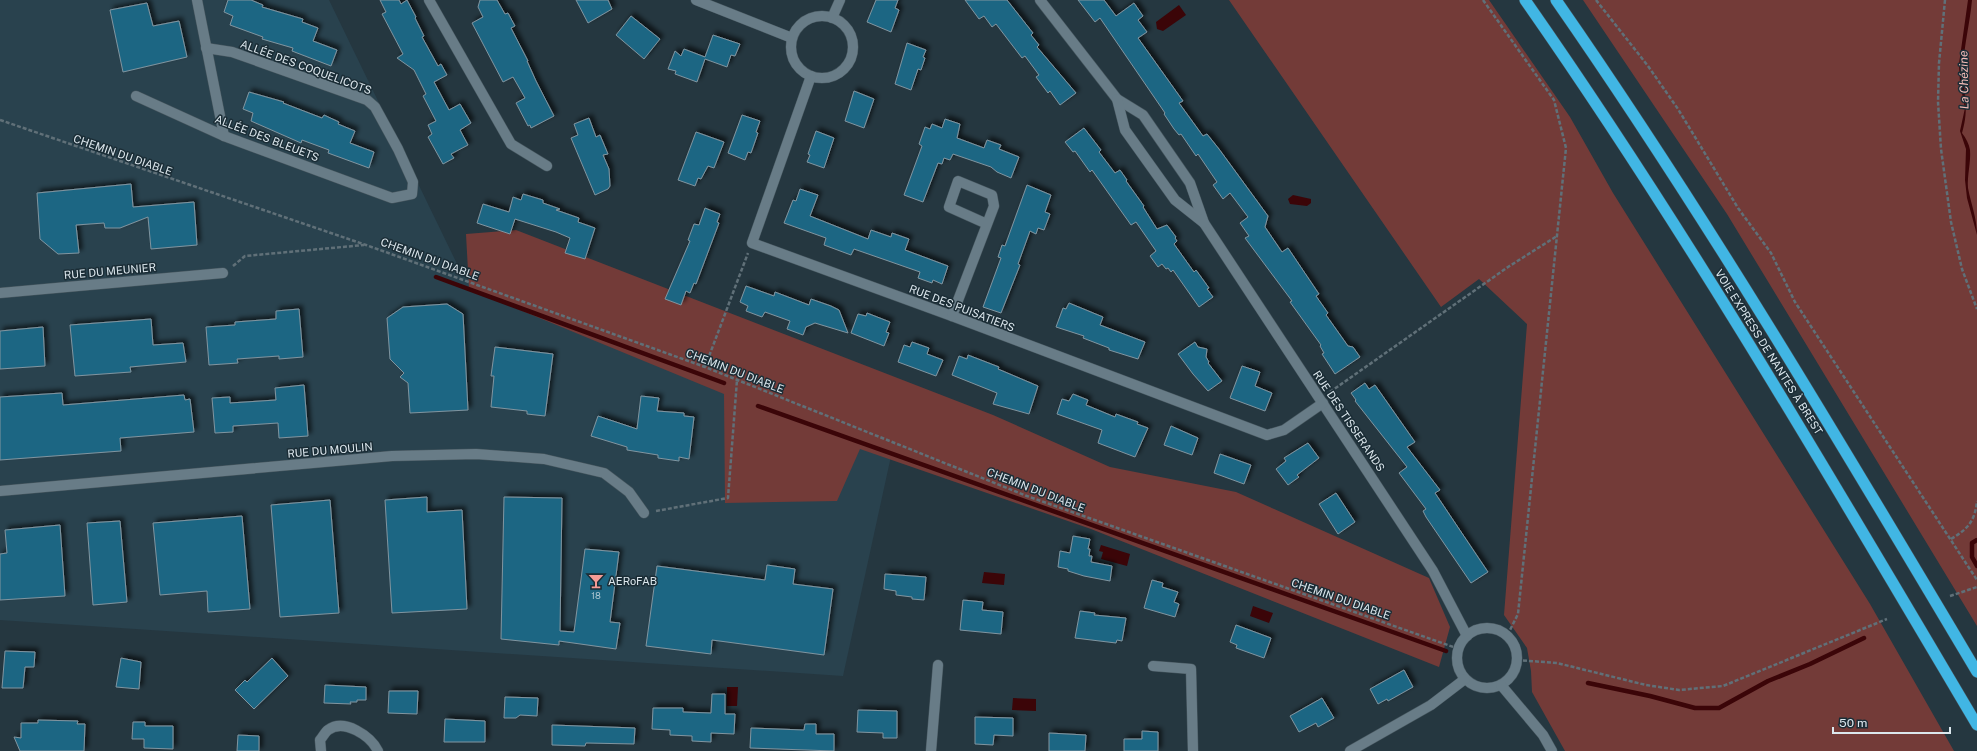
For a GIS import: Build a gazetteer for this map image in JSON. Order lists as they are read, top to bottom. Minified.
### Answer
{"streets":{"highway":["VOIE EXPRESS DE NANTES À BREST"],"street":["ALLÉE DES COQUELICOTS","ALLÉE DES BLEUETS","RUE DU MEUNIER","RUE DES PUISATIERS","RUE DES TISSERANDS","RUE DU MOULIN"],"path":["CHEMIN DU DIABLE"]},"crossings":[["ALLÉE DES COQUELICOTS","ALLÉE DES BLEUETS"],["CHEMIN DU DIABLE","RUE DES TISSERANDS"],["RUE DES PUISATIERS","RUE DES TISSERANDS"]],"water":["La Chézine"],"places":{"bar":["AERoFAB"]},"house_numbers":["18"],"scale_bar":"50 m"}
